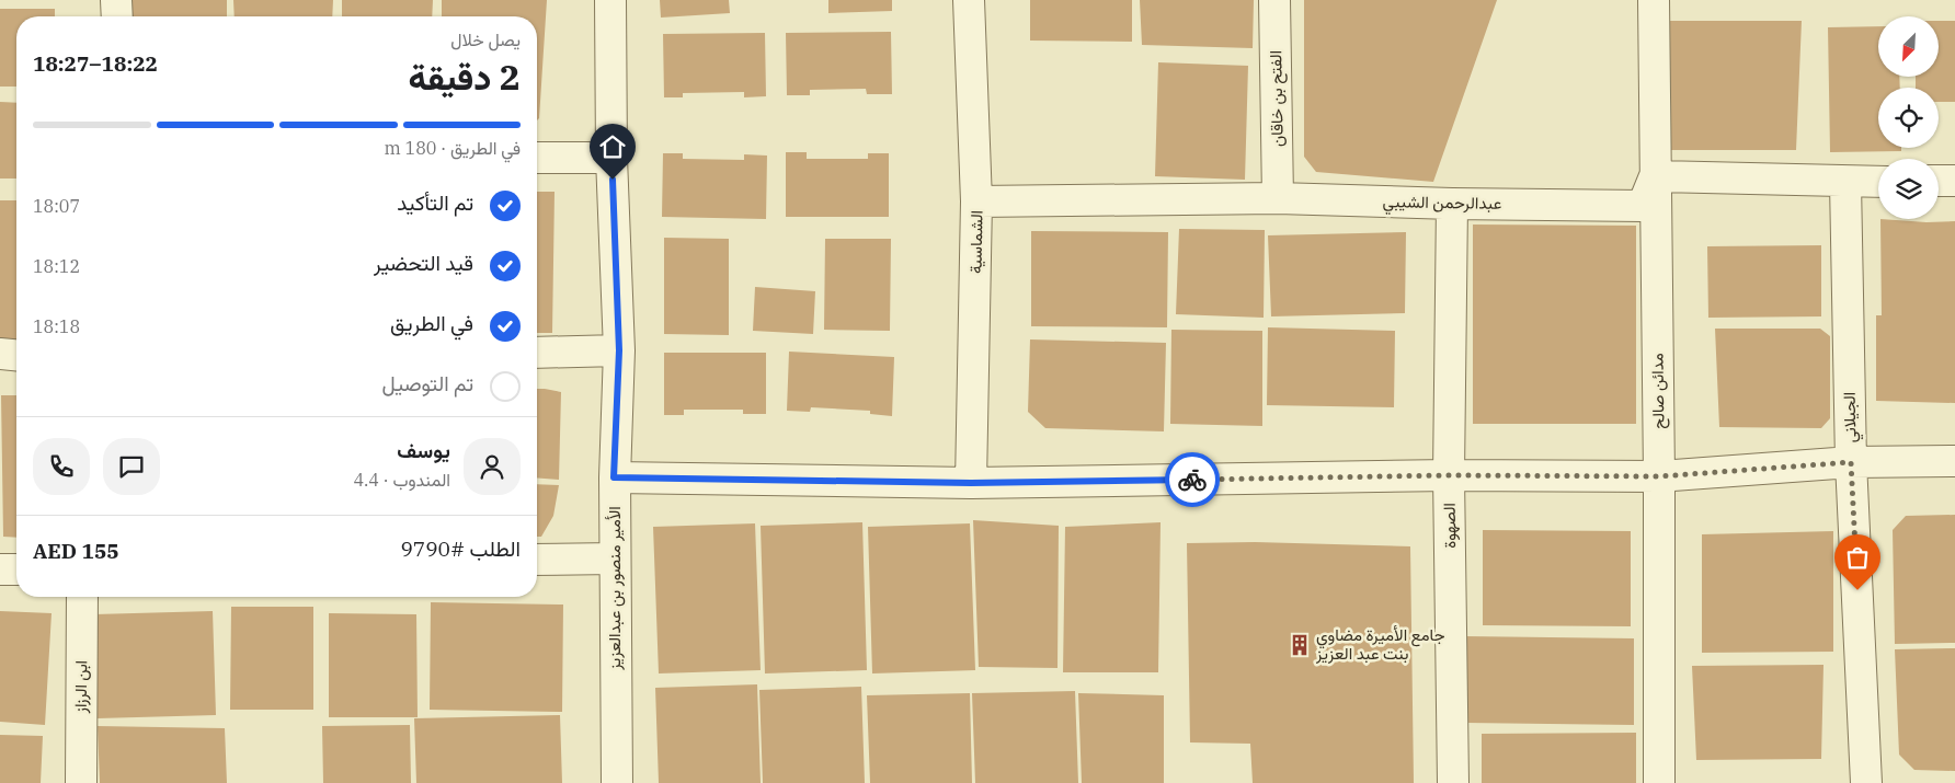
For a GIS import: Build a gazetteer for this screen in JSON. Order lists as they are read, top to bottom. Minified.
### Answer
{"streets":{"street":["الفتح بن خاقان","عبدالرحمن الشيبي","الشماسية","مدائن صالح","الجيلاني","الصهوة","الأمير منصور بن عبدالعزيز","ابن الرزاز"]},"crossings":[["الفتح بن خاقان","عبدالرحمن الشيبي"],["عبدالرحمن الشيبي","الشماسية"],["عبدالرحمن الشيبي","مدائن صالح"],["عبدالرحمن الشيبي","الصهوة"]],"places":{"building":["جامع الأميرة مضاوي بنت عبد العزيز"]},"north":"bottom left","page":{"heading":["2 دقيقة","يصل خلال","18:22–18:27"],"panel":["يوسف","المندوب · 4.4","الطلب #9790","AED 155"],"bar":"في الطريق · 180 m","list":[["تم التأكيد","18:07"],["قيد التحضير","18:12"],["في الطريق","18:18"],"تم التوصيل"]}}
